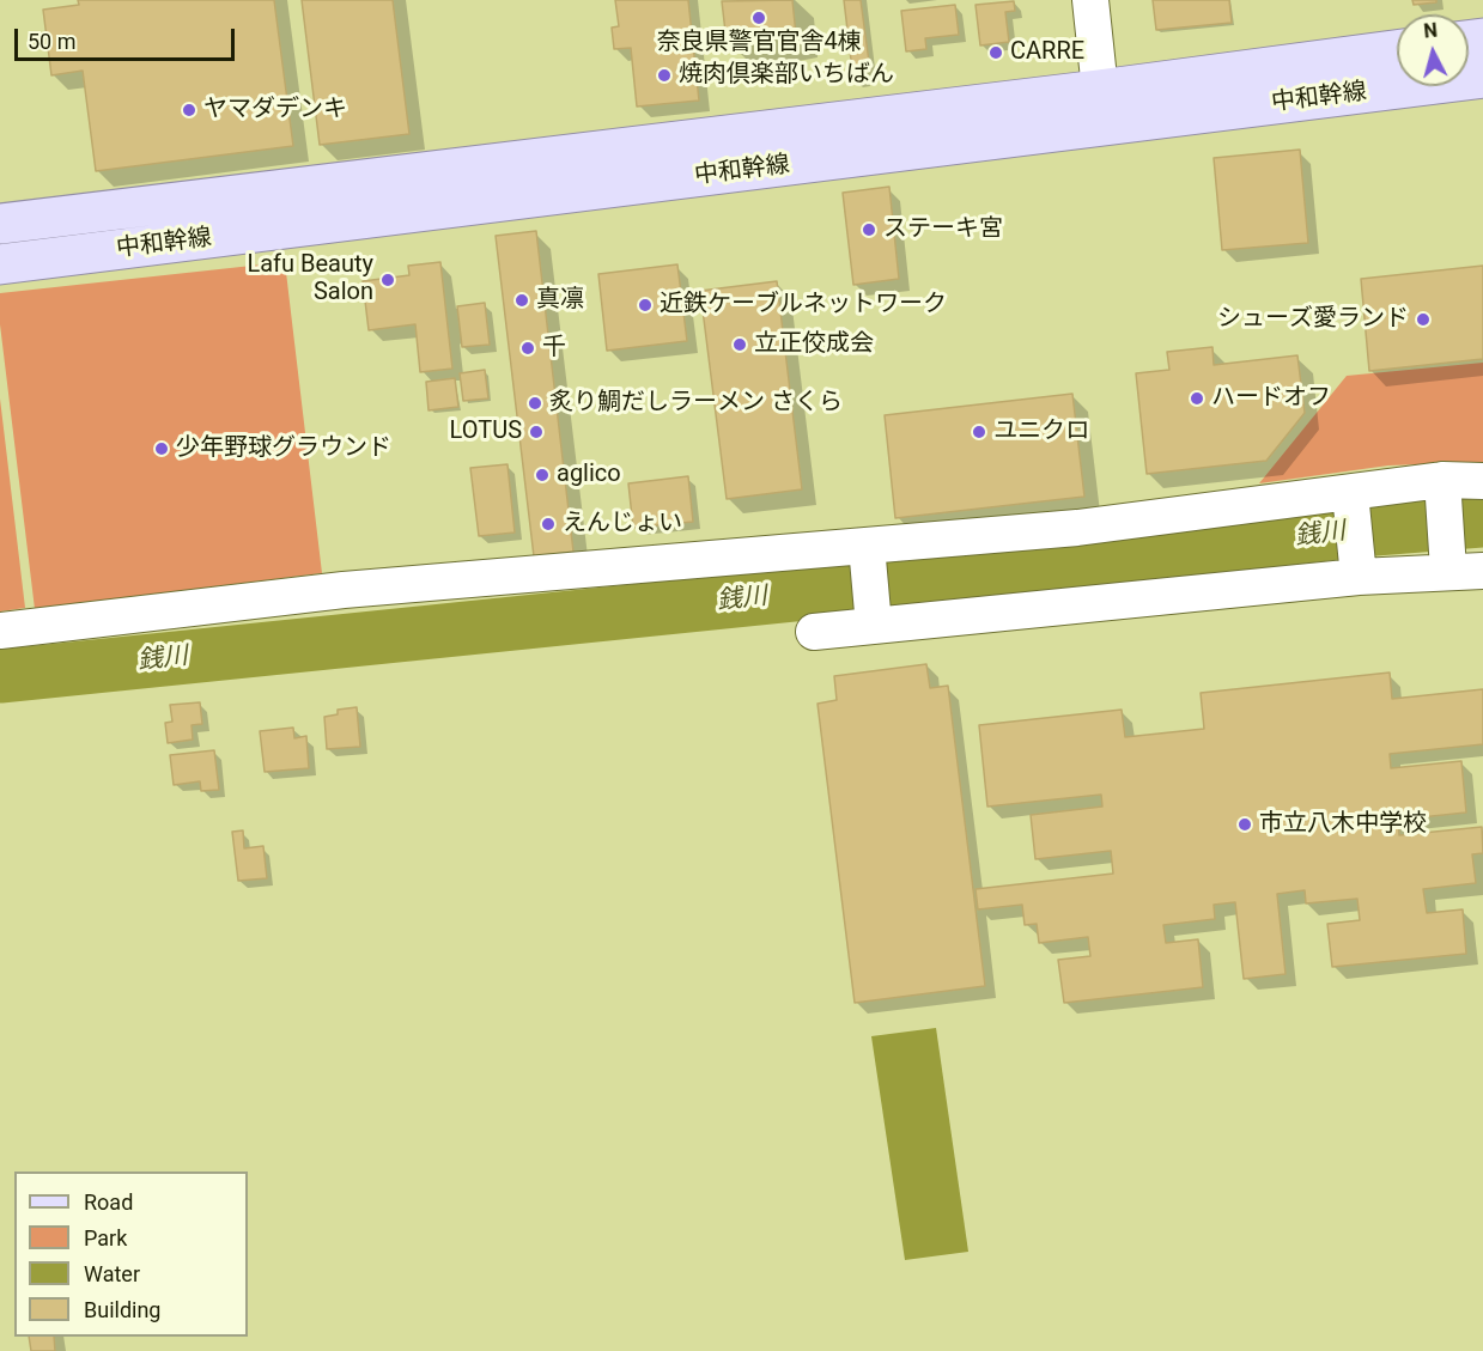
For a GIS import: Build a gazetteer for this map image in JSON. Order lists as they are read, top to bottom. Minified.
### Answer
{"streets":{"main road":["中和幹線"]},"water":["銭川"],"places":["奈良県警官官舎4棟","CARRE","焼肉倶楽部いちばん","ヤマダデンキ","ステーキ宮","Lafu Beauty Salon","真凛","近鉄ケーブルネットワーク","シューズ愛ランド","立正佼成会","千","ハードオフ","炙り鯛だしラーメン さくら","LOTUS","ユニクロ","少年野球グラウンド","aglico","えんじょい","市立八木中学校"],"legend":["Road","Park","Water","Building"],"scale_bar":"50 m","north":"top"}
